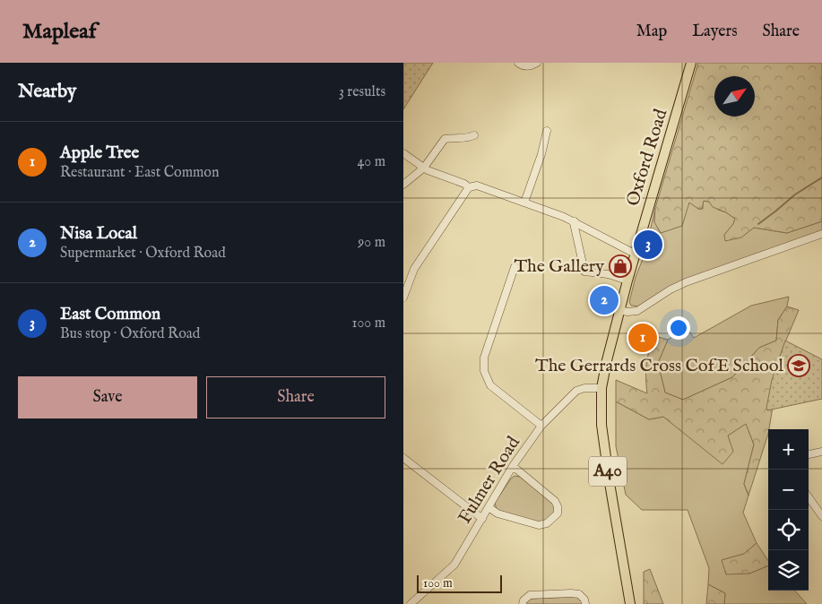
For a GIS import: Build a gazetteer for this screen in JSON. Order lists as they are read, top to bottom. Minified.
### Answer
{"streets":{"main road":["Oxford Road","A40"],"street":["Fulmer Road"]},"crossings":[["Oxford Road","Fulmer Road"]],"places":{"shop":["The Gallery"],"school or university":["The Gerrards Cross CofE School"]},"scale_bar":"100 m","north":"top right","page":{"header":"Mapleaf","nav":["Map","Layers","Share"],"heading":["Nearby","3 results"],"list":[{"mark":"1","name":"Apple Tree","note":"Restaurant · East Common","value":"40 m"},{"mark":"2","name":"Nisa Local","note":"Supermarket · Oxford Road","value":"90 m"},{"mark":"3","name":"East Common","note":"Bus stop · Oxford Road","value":"100 m"}],"pins":["3","2","1"],"buttons":["Save","Share"],"map_buttons":["+","−"],"scale":"100 m"}}
